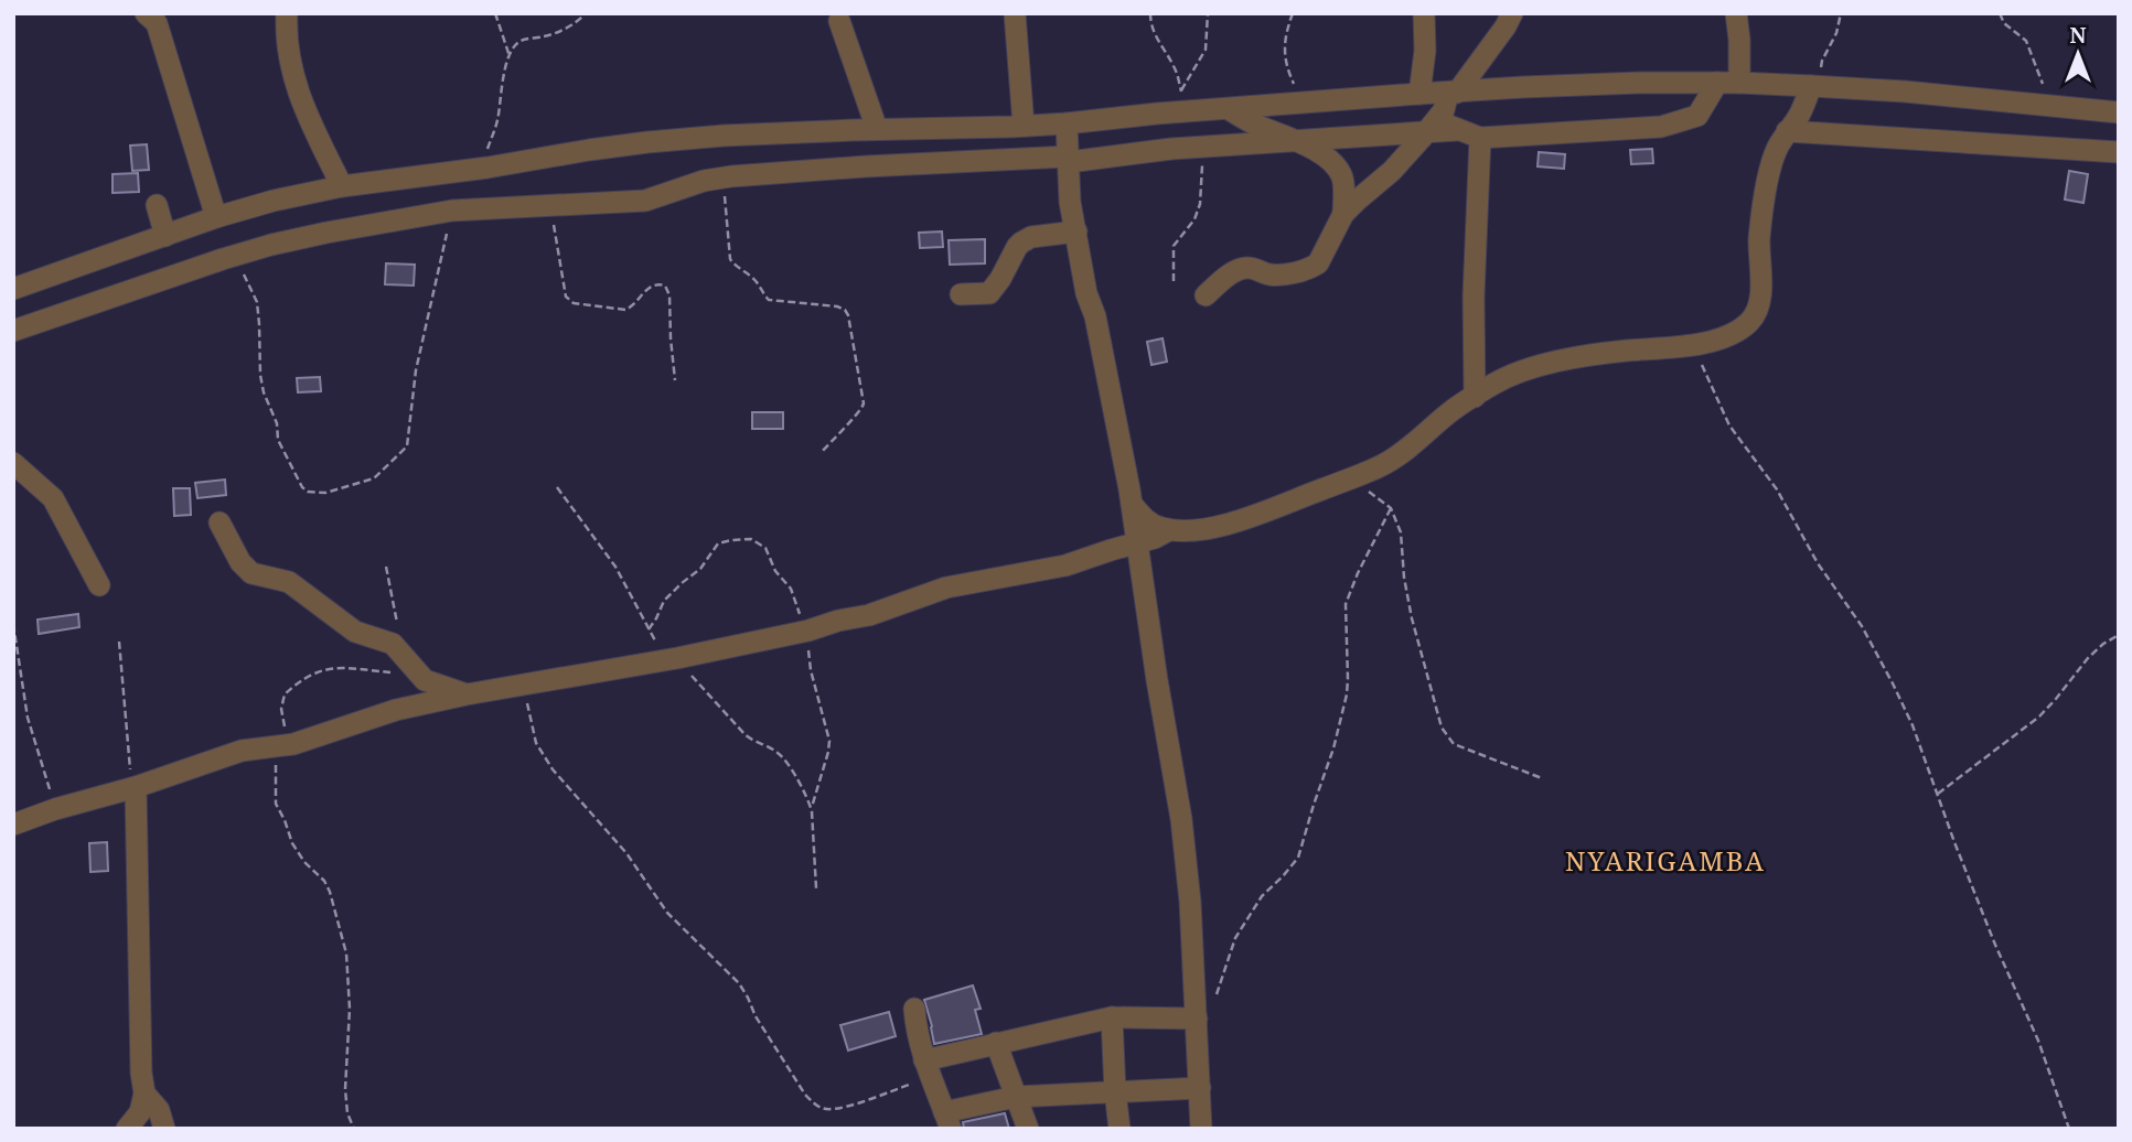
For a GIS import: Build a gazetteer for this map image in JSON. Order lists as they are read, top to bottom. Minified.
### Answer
{"districts":["NYARIGAMBA"],"north":"top"}
